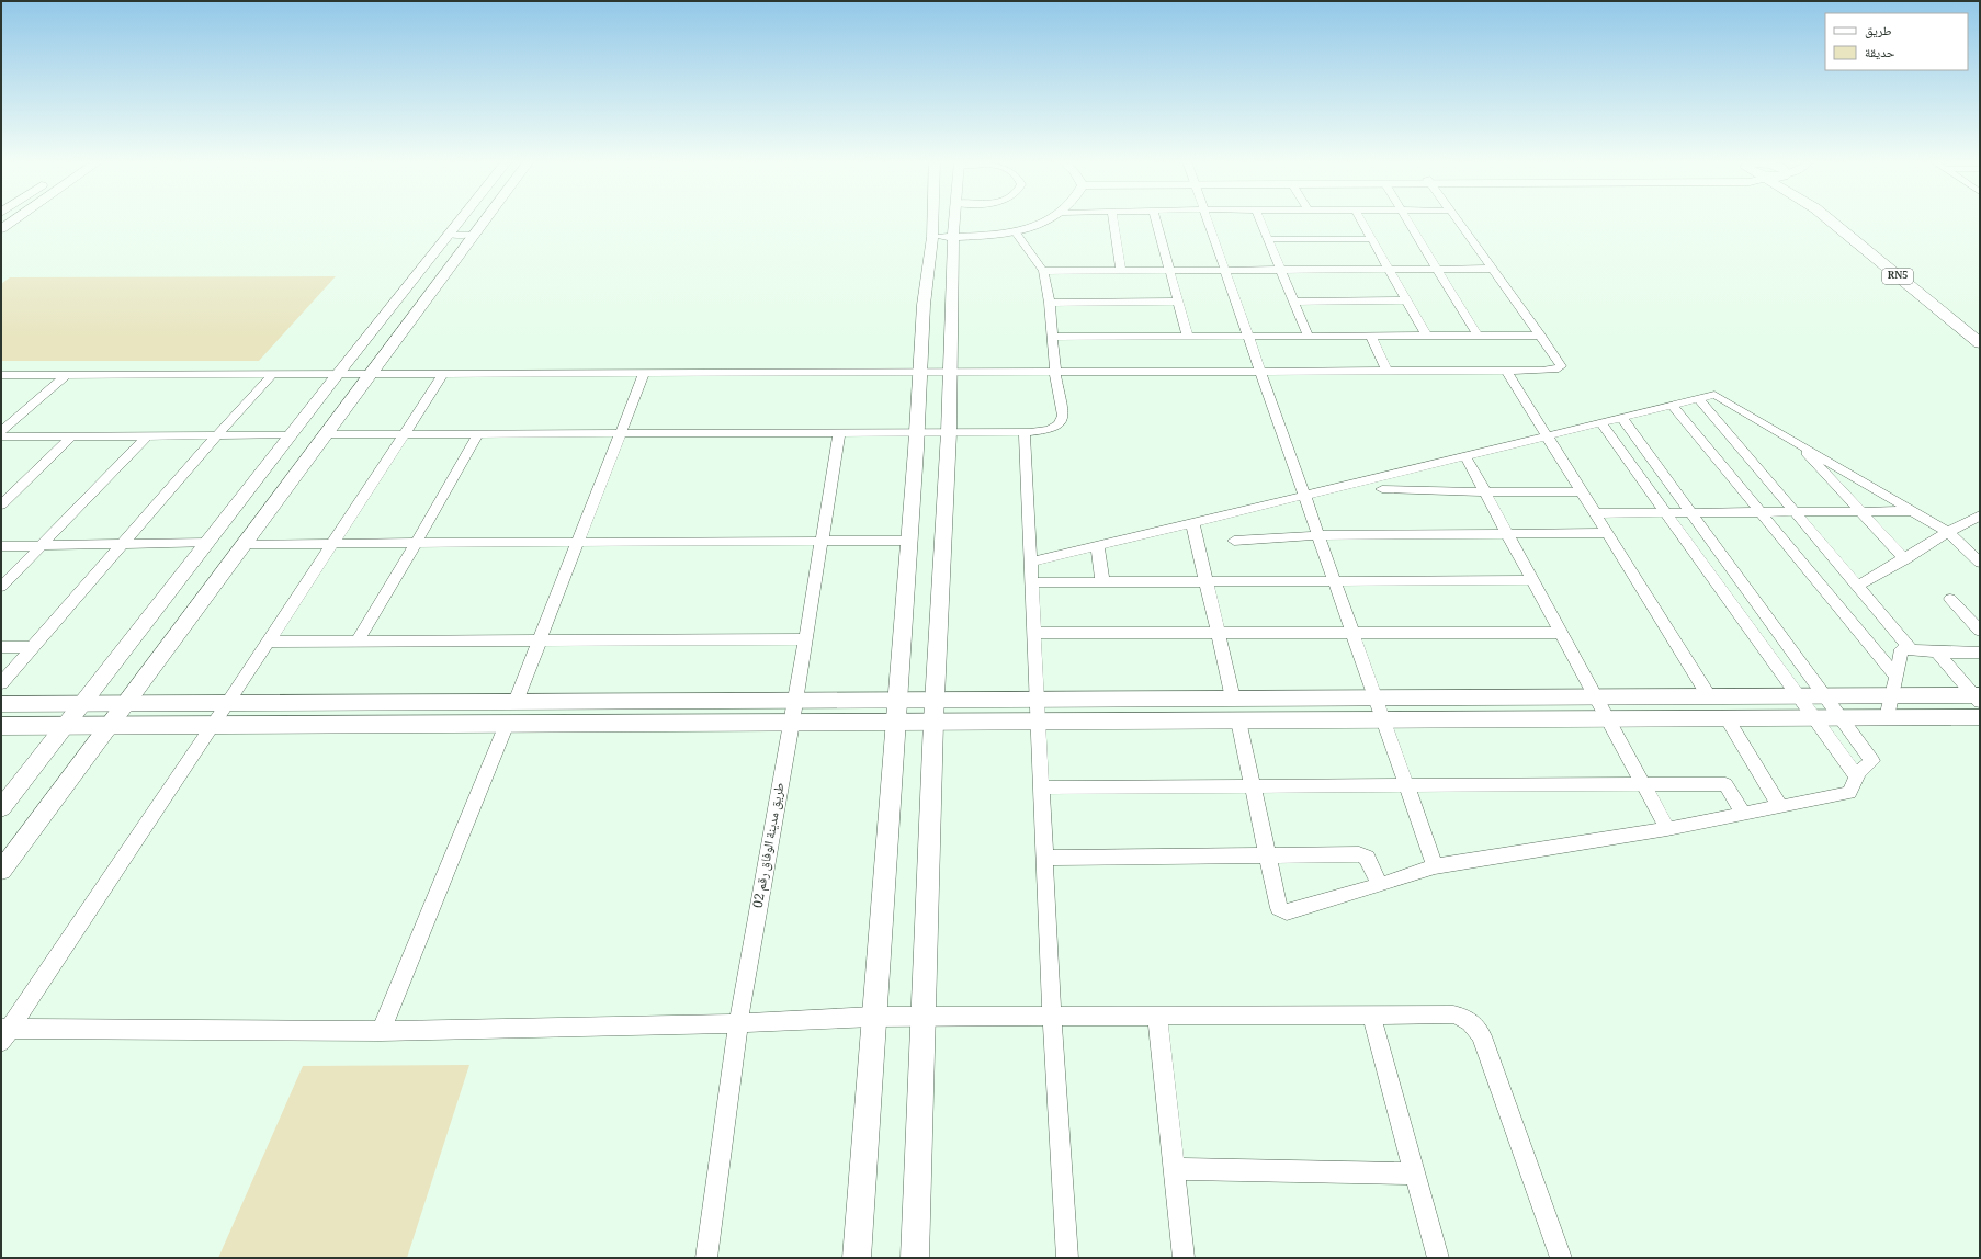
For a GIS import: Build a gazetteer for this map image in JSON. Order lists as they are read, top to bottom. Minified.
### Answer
{"streets":{"main road":["RN5"],"street":["طريق مدينة الوفاق رقم 02"]},"legend":["طريق","حديقة"]}
